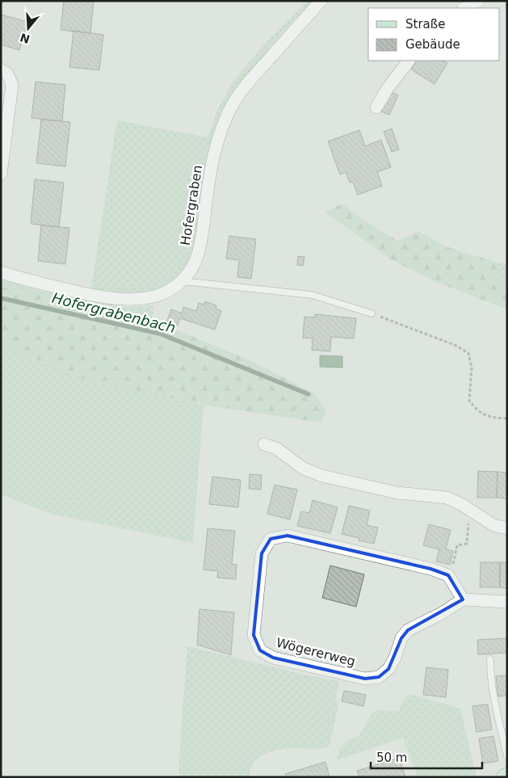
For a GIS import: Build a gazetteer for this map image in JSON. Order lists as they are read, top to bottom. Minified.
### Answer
{"streets":{"street":["Hofergraben","Wögererweg"]},"water":["Hofergrabenbach"],"legend":["Straße","Gebäude"],"scale_bar":"50 m","north":"bottom"}
